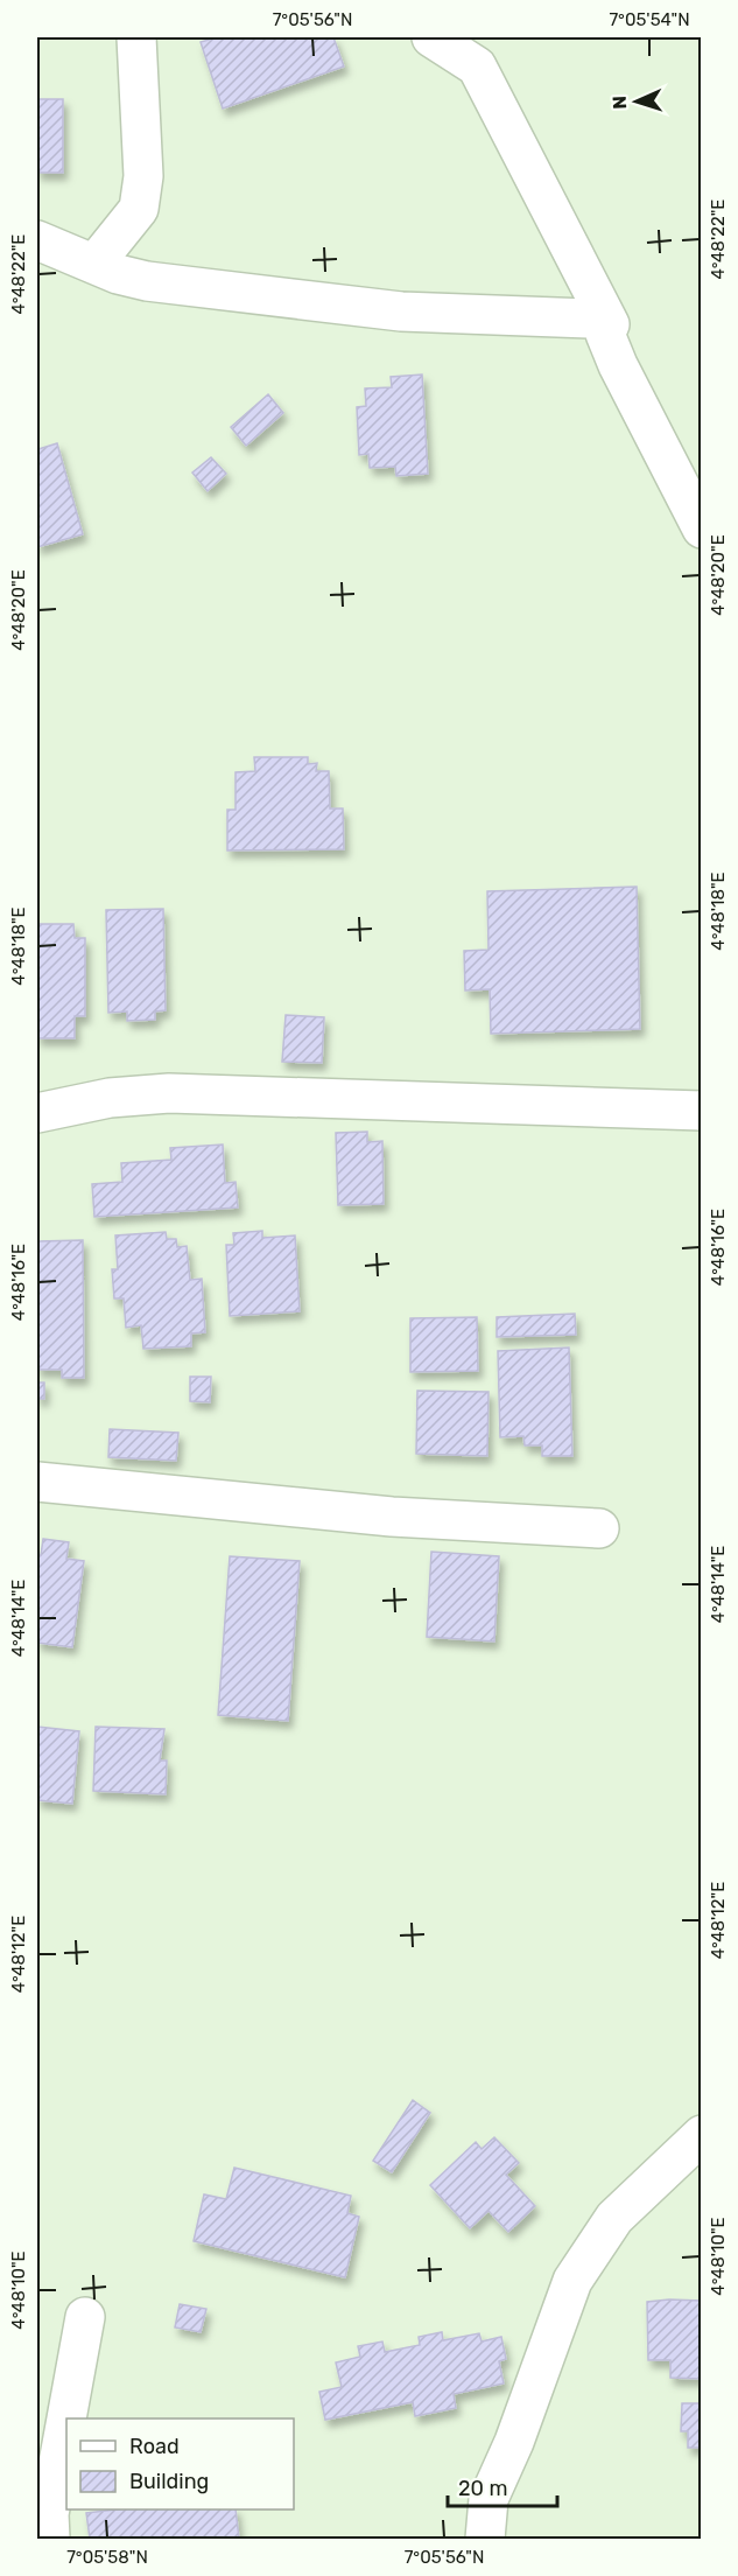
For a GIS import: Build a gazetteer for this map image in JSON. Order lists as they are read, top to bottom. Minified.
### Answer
{"legend":["Road","Building"],"scale_bar":"20 m","north":"left","coordinates":["7°05'56\"N","7°05'54\"N","4°48'22\"E","4°48'20\"E","4°48'18\"E","4°48'16\"E","4°48'14\"E","4°48'12\"E","4°48'10\"E","7°05'58\"N"]}
